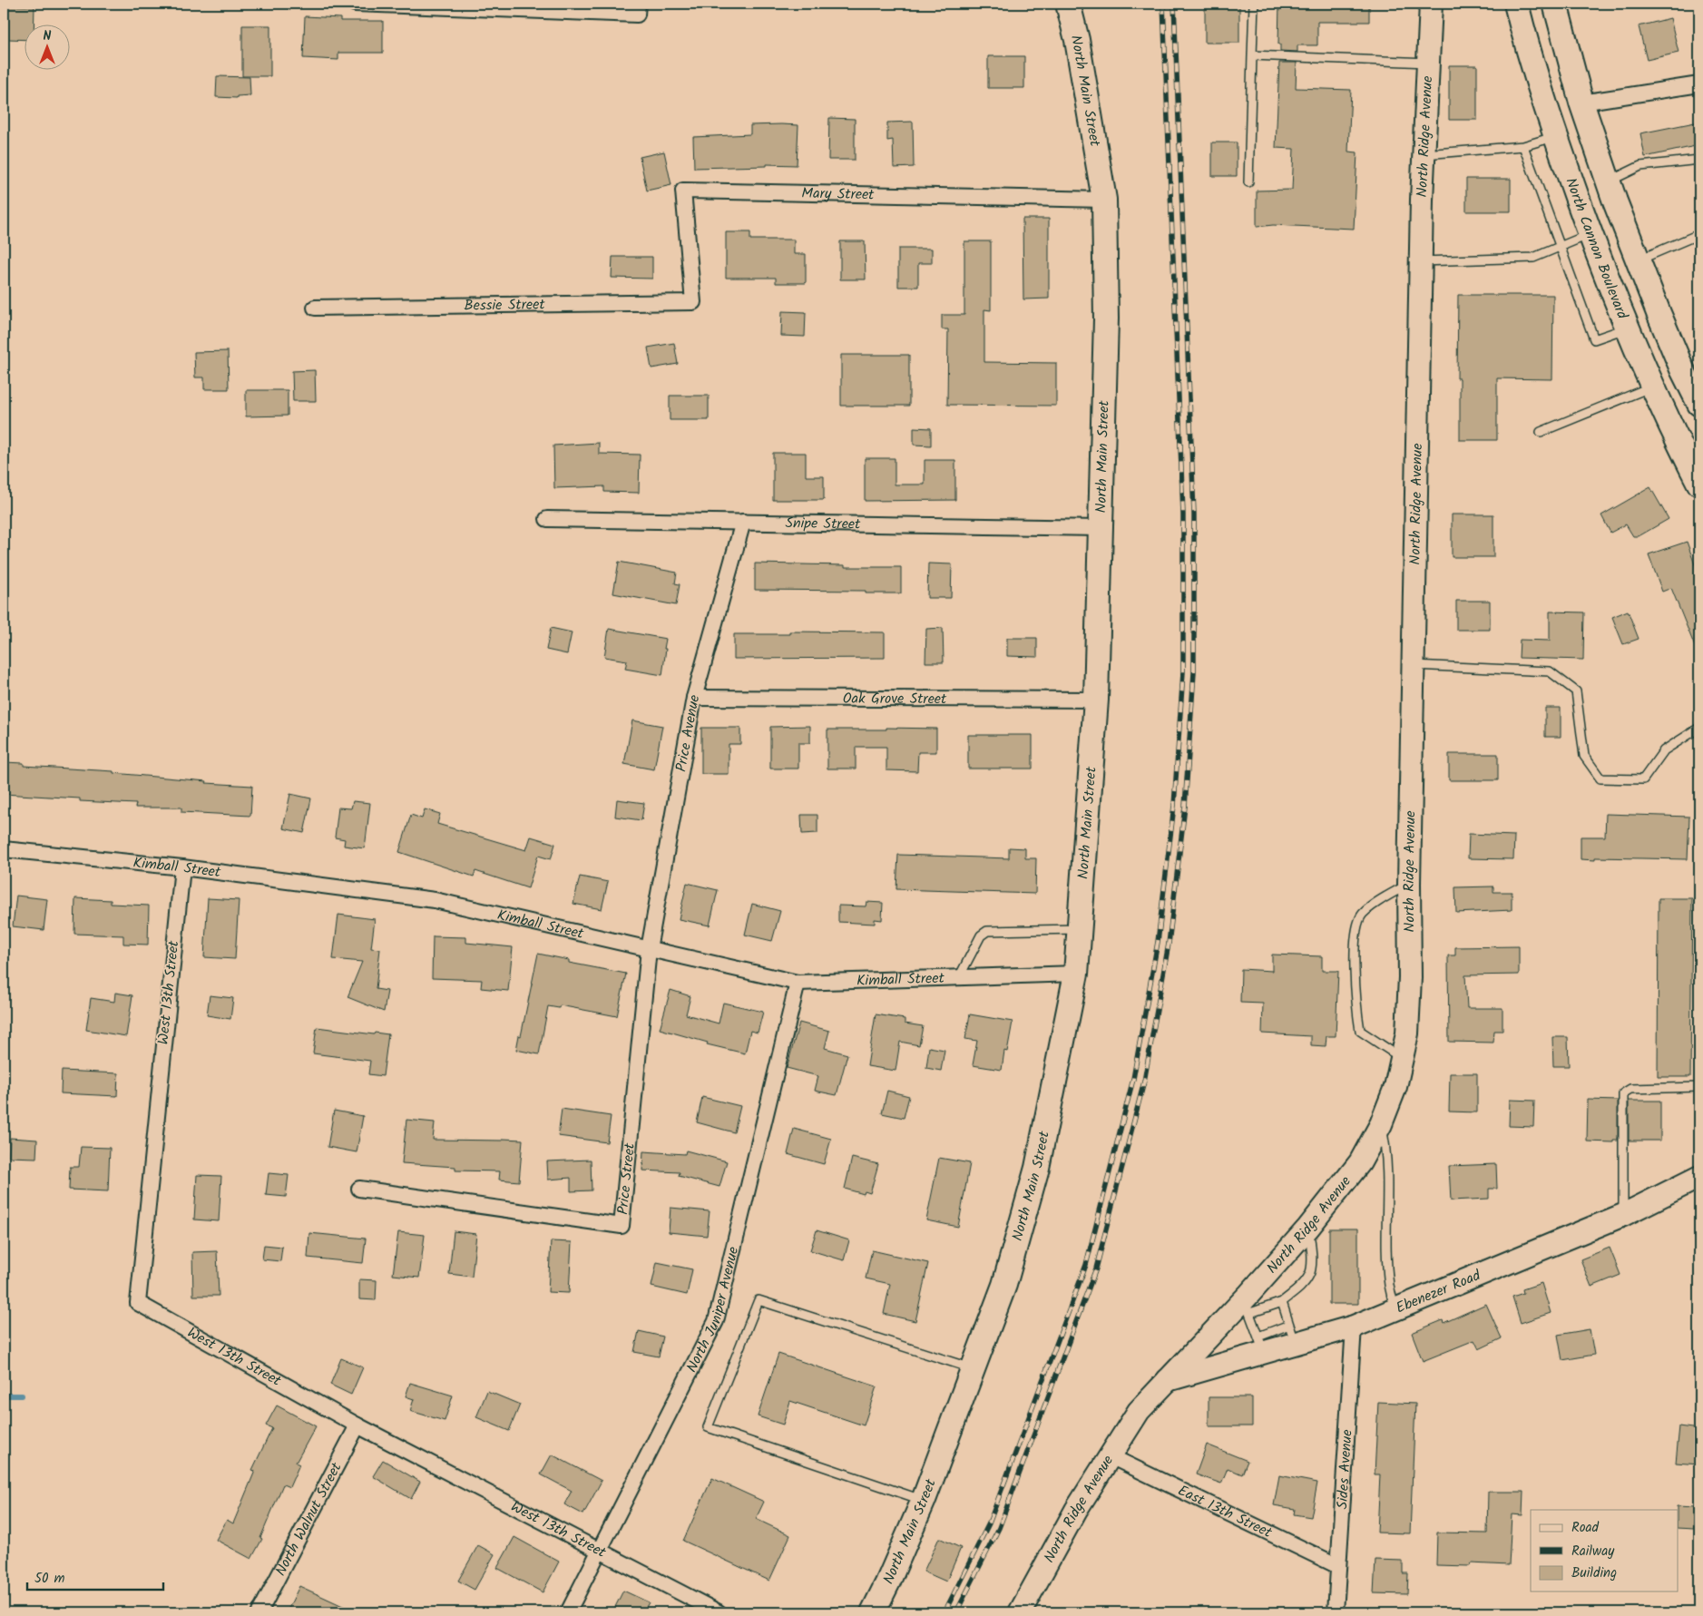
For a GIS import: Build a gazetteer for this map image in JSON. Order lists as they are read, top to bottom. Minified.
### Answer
{"streets":{"main road":["North Main Street","North Cannon Boulevard"],"street":["North Ridge Avenue","Mary Street","Bessie Street","Snipe Street","Oak Grove Street","Price Avenue","Kimball Street","West 13th Street","Price Street","Ebenezer Road","North Juniper Avenue","Sides Avenue","East 13th Street","North Walnut Street"]},"crossings":[["North Main Street","Mary Street"],["North Main Street","Snipe Street"],["North Main Street","Oak Grove Street"],["North Main Street","Kimball Street"],["North Ridge Avenue","Ebenezer Road"],["North Ridge Avenue","East 13th Street"],["Mary Street","Bessie Street"],["Snipe Street","Price Avenue"],["Oak Grove Street","Price Avenue"],["Price Avenue","Kimball Street"],["Price Avenue","Price Street"],["Kimball Street","West 13th Street"],["Kimball Street","Price Street"],["Kimball Street","North Juniper Avenue"],["West 13th Street","North Juniper Avenue"],["West 13th Street","North Walnut Street"],["Ebenezer Road","Sides Avenue"],["Sides Avenue","East 13th Street"]],"legend":["Road","Railway","Building"],"scale_bar":"50 m","north":"top"}
